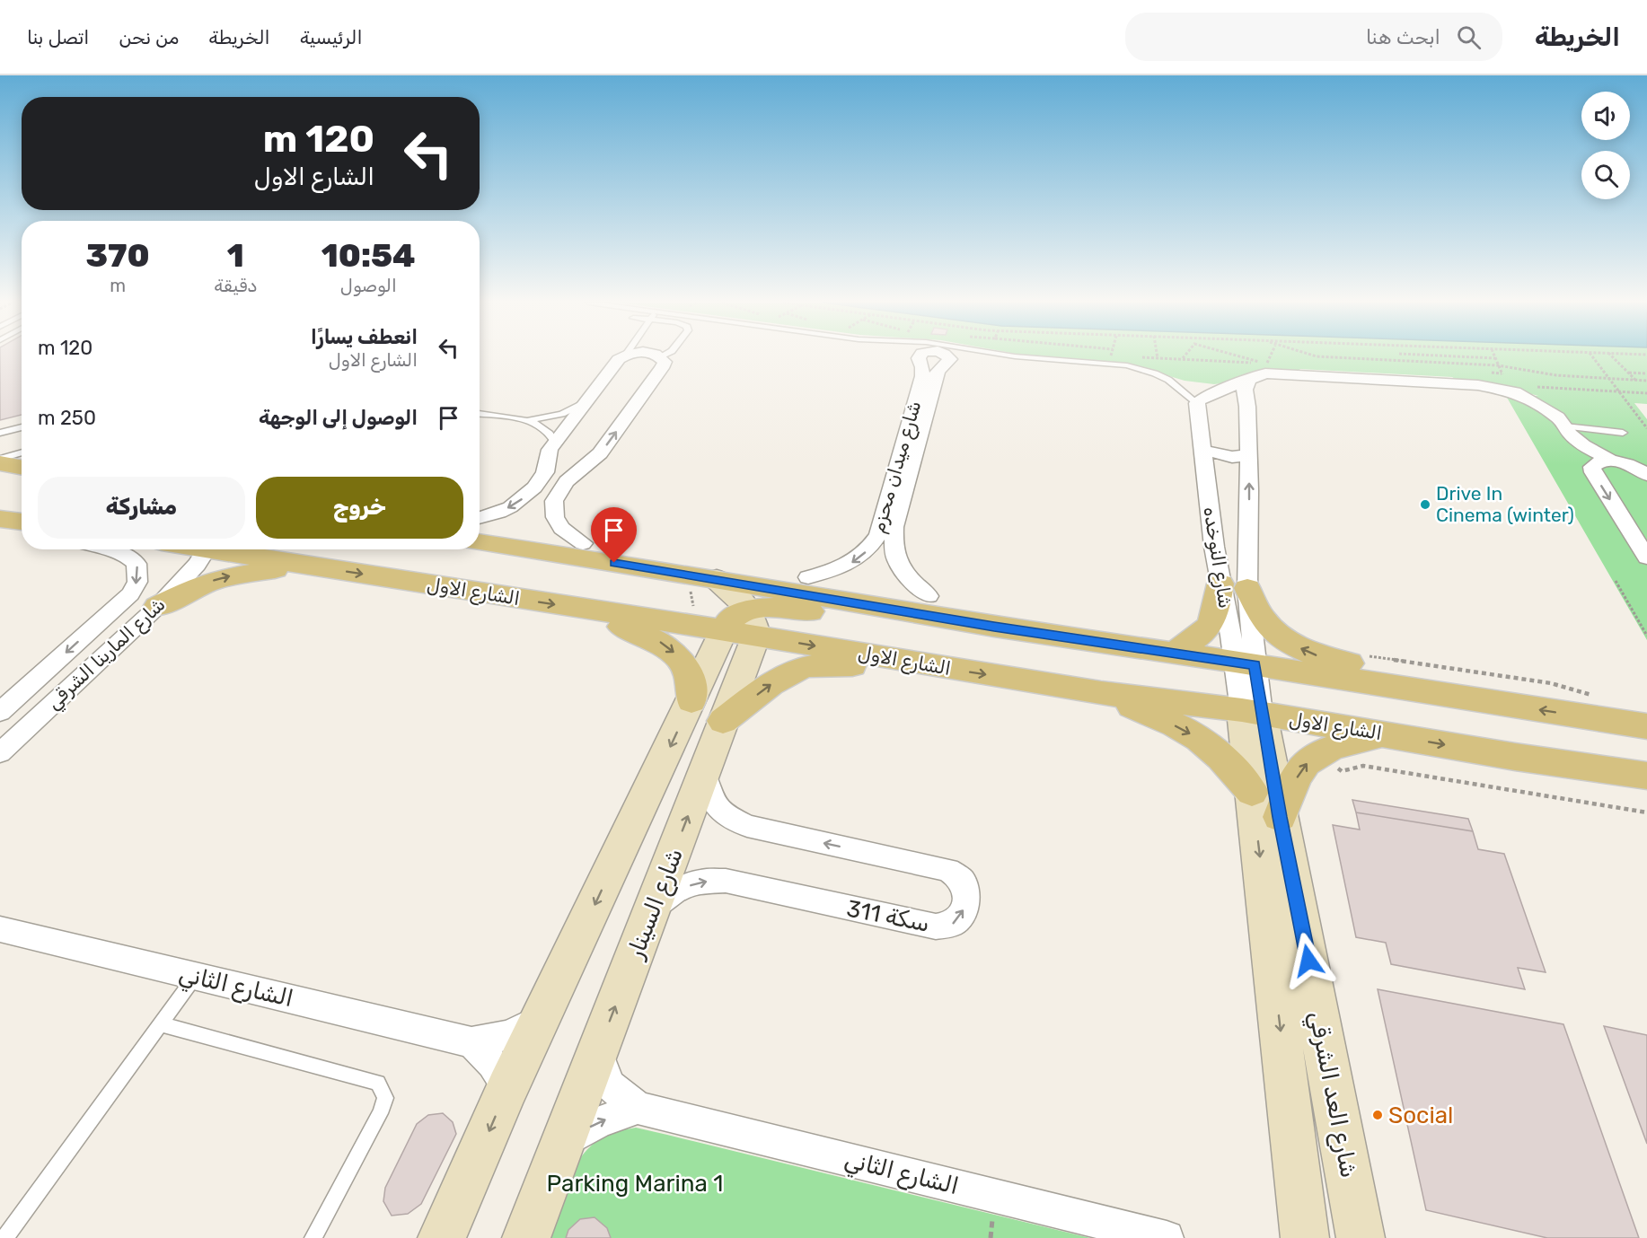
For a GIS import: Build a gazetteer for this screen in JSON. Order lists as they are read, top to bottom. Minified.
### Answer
{"streets":{"main road":["الشارع الاول"],"street":["شارع ميدان محزم","شارع النوخده","شارع المارينا الشرقي","شارع السينار","سكة 311","الشارع الثاني","شارع العد الشرقي"]},"crossings":[["شارع النوخده","شارع العد الشرقي"],["الشارع الاول","شارع السينار"],["الشارع الاول","شارع العد الشرقي"],["شارع السينار","سكة 311"],["شارع السينار","الشارع الثاني"]],"parks":["Parking Marina 1"],"places":["Drive In Cinema (winter)","Social"],"page":{"header":"الخريطة","search":"ابحث هنا","nav":["الرئيسية","الخريطة","من نحن","اتصل بنا"],"turn":["120 m","الشارع الاول"],"eta":["10:54","الوصول","1","دقيقة","370","m"],"list":[{"name":"انعطف يسارًا","note":"الشارع الاول","value":"120 m"},{"name":"الوصول إلى الوجهة","value":"250 m"}],"buttons":["خروج","مشاركة"]}}
